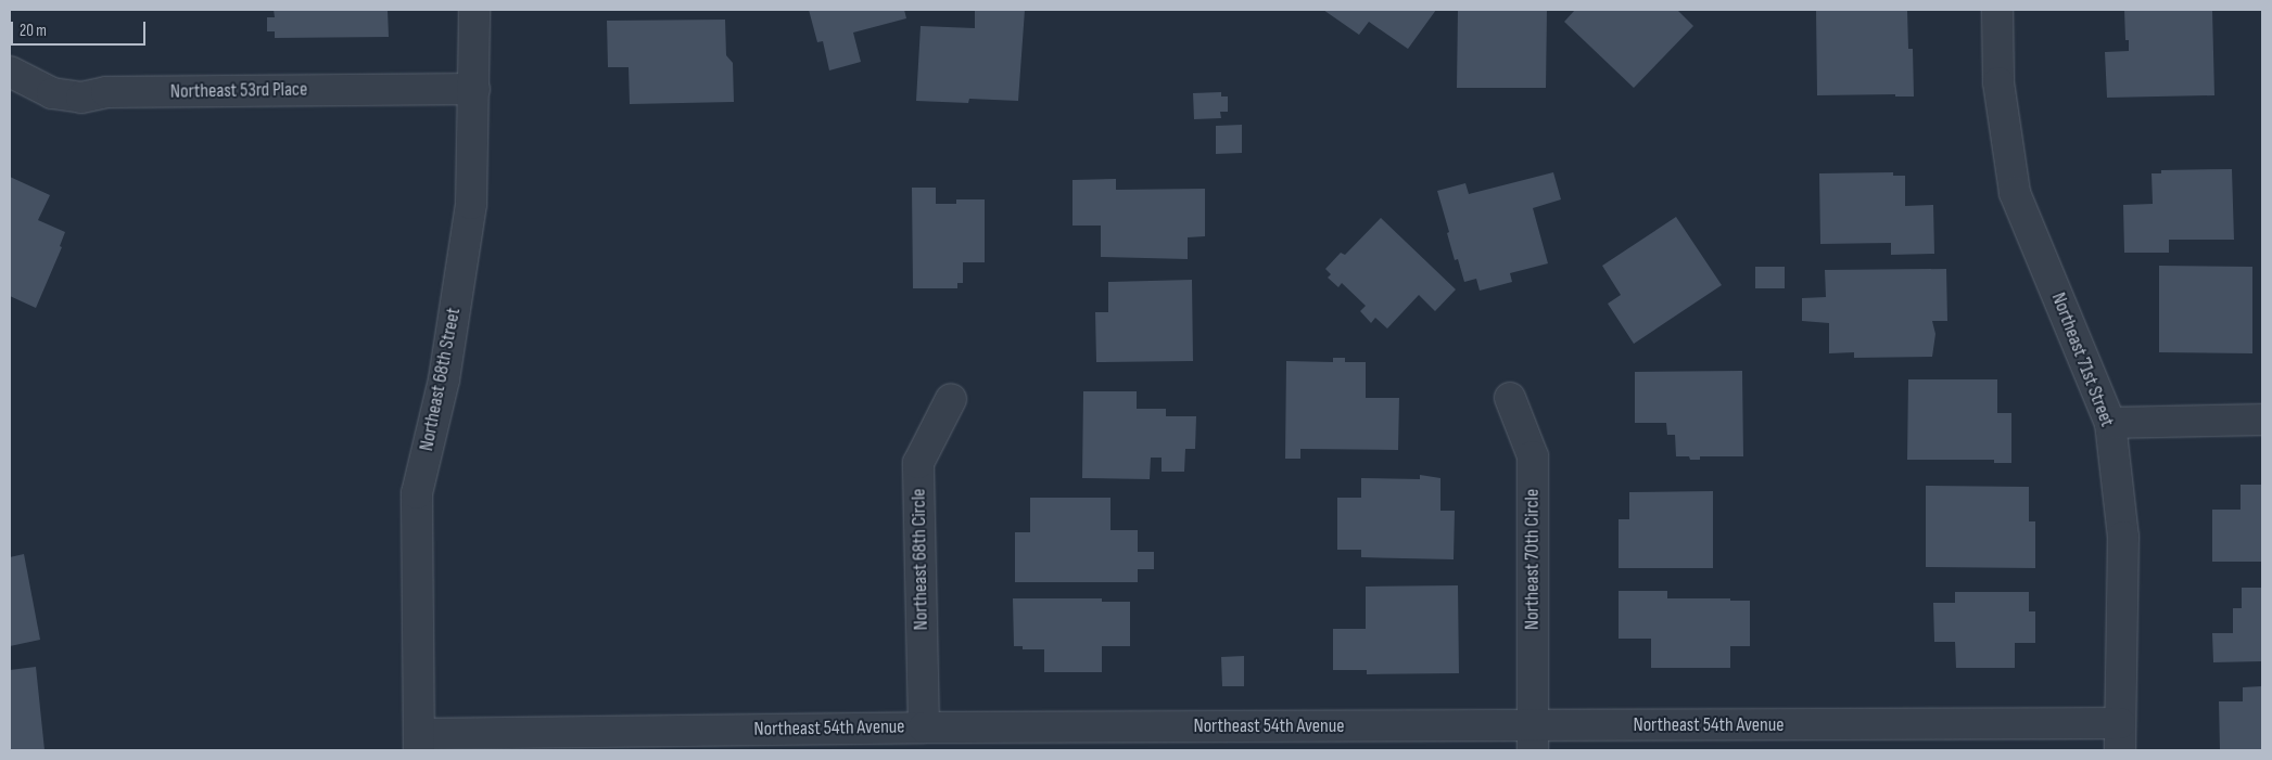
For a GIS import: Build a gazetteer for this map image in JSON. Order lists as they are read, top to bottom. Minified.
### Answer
{"streets":{"street":["Northeast 53rd Place","Northeast 71st Street","Northeast 68th Street","Northeast 68th Circle","Northeast 70th Circle","Northeast 54th Avenue"]},"crossings":[["Northeast 53rd Place","Northeast 68th Street"],["Northeast 71st Street","Northeast 54th Avenue"],["Northeast 68th Street","Northeast 54th Avenue"],["Northeast 68th Circle","Northeast 54th Avenue"],["Northeast 70th Circle","Northeast 54th Avenue"]],"scale_bar":"20 m"}
